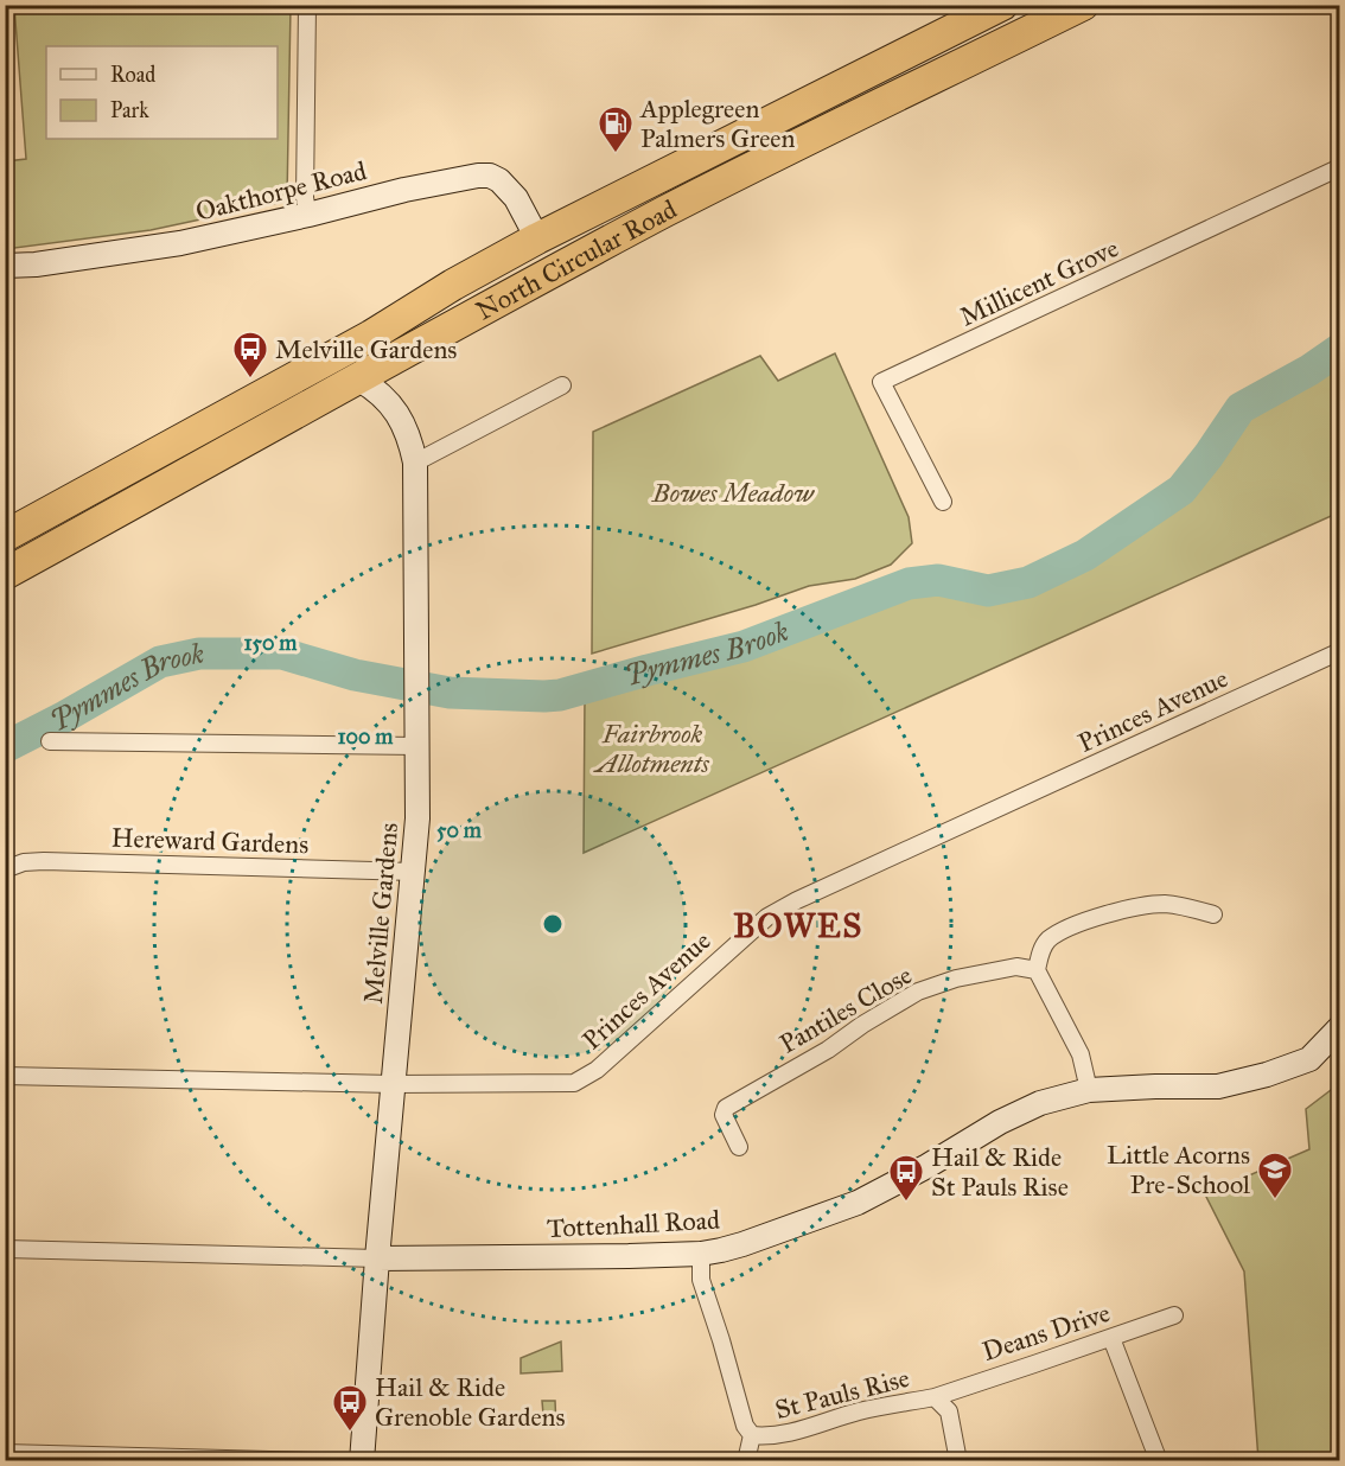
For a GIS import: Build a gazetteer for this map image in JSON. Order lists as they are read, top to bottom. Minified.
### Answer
{"streets":{"highway":["North Circular Road"],"street":["Oakthorpe Road","Millicent Grove","Princes Avenue","Hereward Gardens","Melville Gardens","Pantiles Close","Tottenhall Road","Deans Drive","St Pauls Rise"]},"crossings":[["Oakthorpe Road","North Circular Road"],["North Circular Road","Melville Gardens"],["Princes Avenue","Melville Gardens"],["Hereward Gardens","Melville Gardens"],["Melville Gardens","Tottenhall Road"],["Tottenhall Road","St Pauls Rise"],["Deans Drive","St Pauls Rise"]],"districts":["BOWES"],"water":["Pymmes Brook"],"parks":["Bowes Meadow","Fairbrook Allotments"],"places":{"fuel station":["Applegreen Palmers Green"],"bus stop":["Melville Gardens","Hail & Ride St Pauls Rise","Hail & Ride Grenoble Gardens"],"school or university":["Little Acorns Pre-School"]},"legend":["Road","Park"],"rings":["150 m","100 m","50 m"]}
